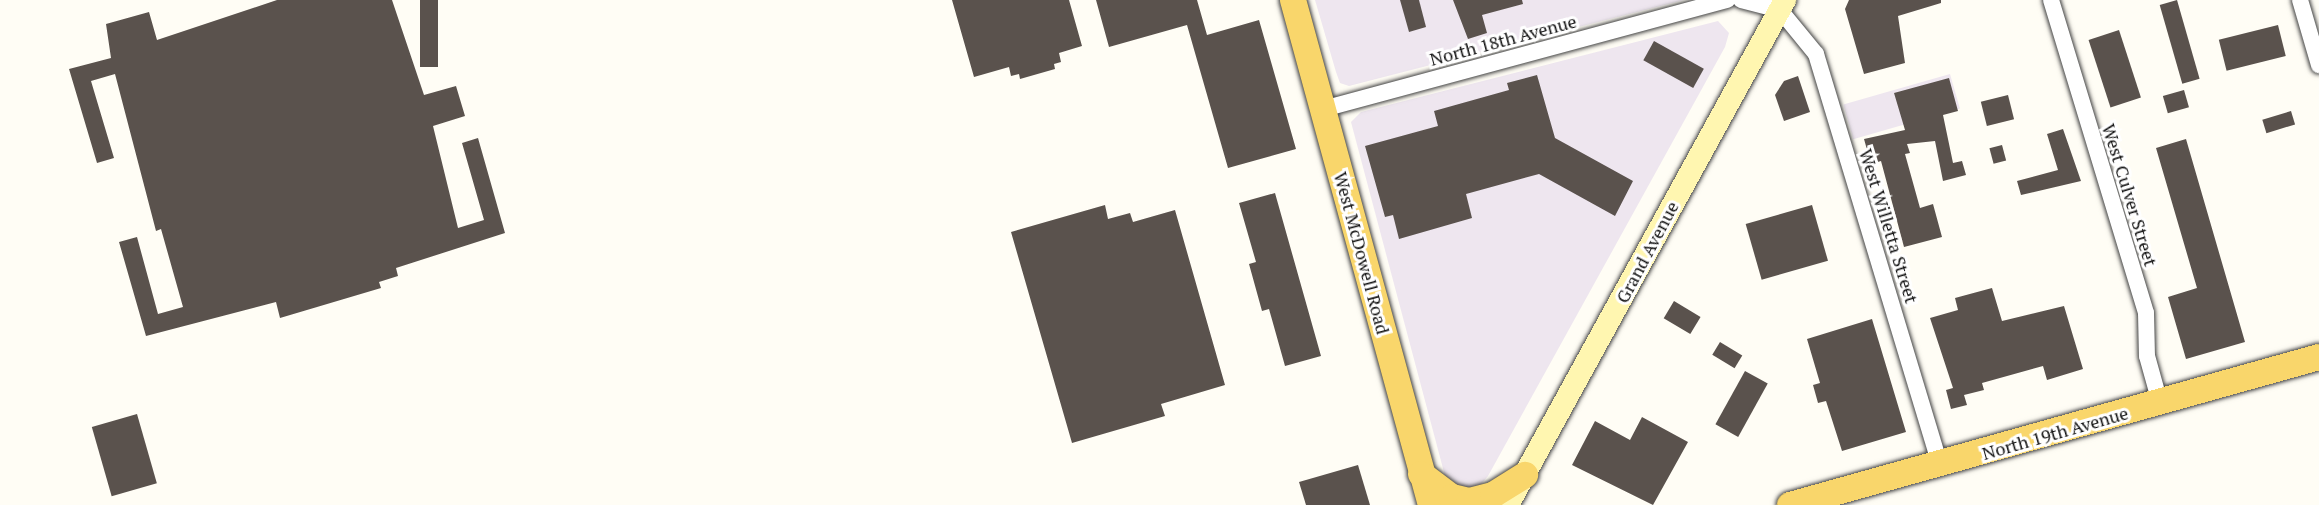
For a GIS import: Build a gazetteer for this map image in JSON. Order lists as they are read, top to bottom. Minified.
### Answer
{"streets":{"main road":["Grand Avenue","West McDowell Road","North 19th Avenue"],"street":["North 18th Avenue","West Culver Street","West Willetta Street"]},"crossings":[["North 18th Avenue","West McDowell Road"],["West Culver Street","North 19th Avenue"],["West Willetta Street","Grand Avenue"],["West Willetta Street","North 19th Avenue"]]}
